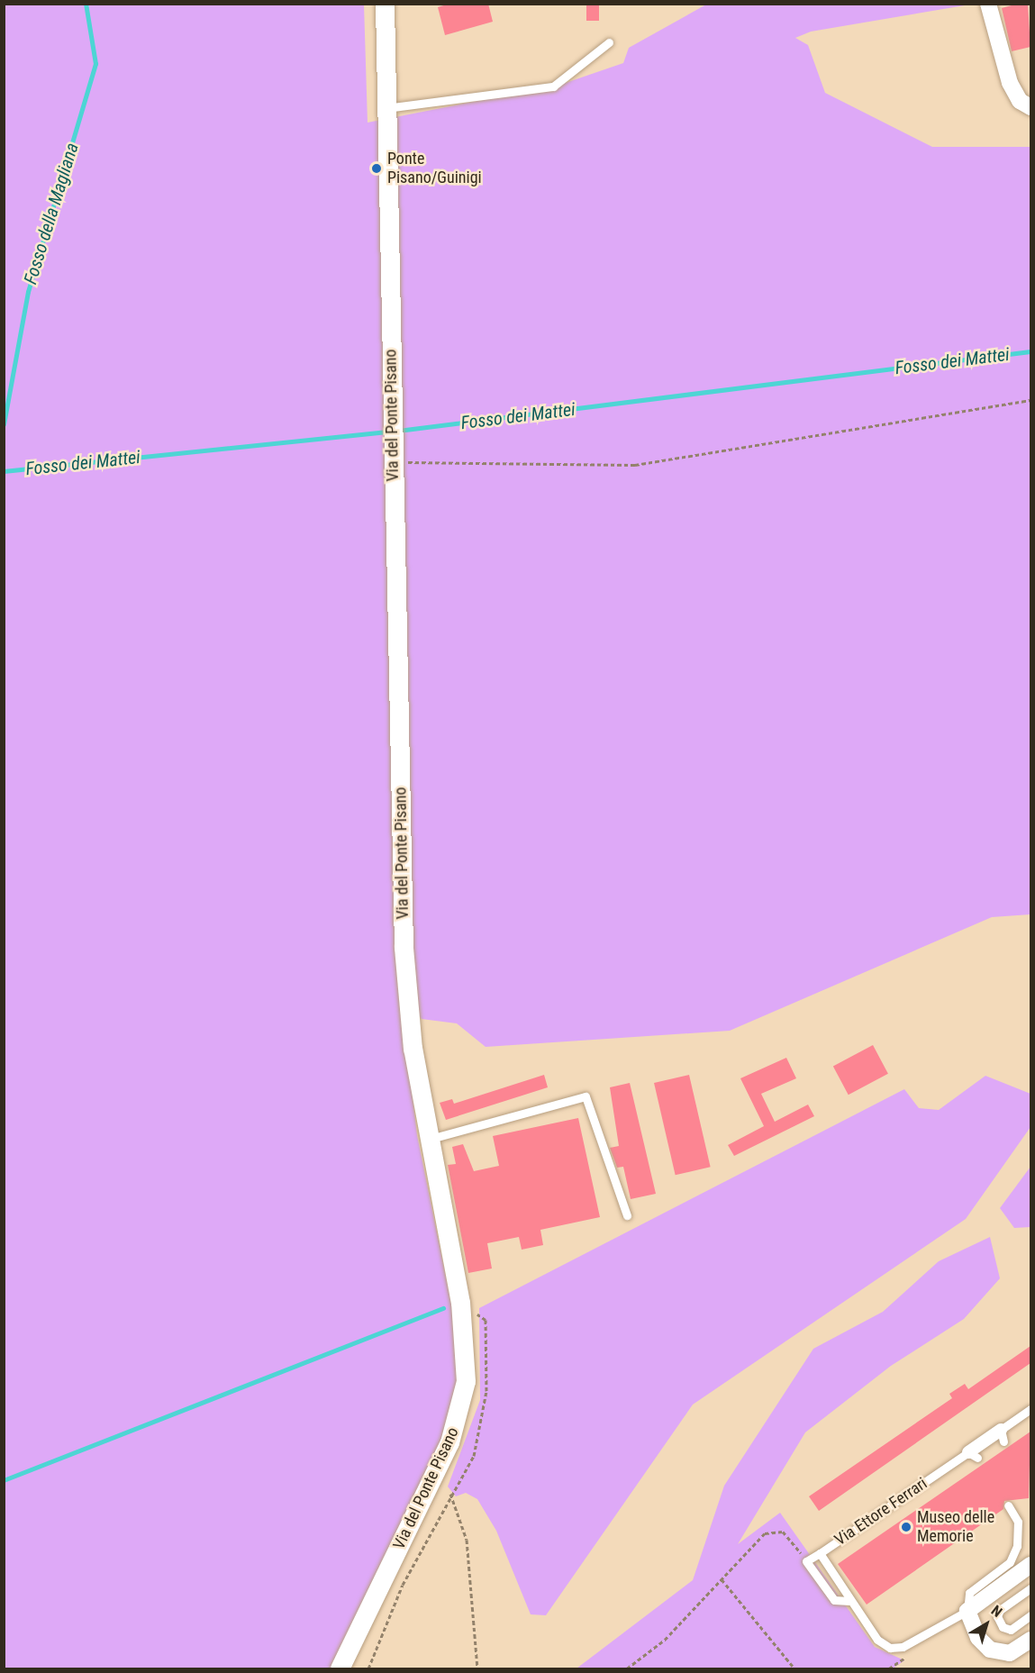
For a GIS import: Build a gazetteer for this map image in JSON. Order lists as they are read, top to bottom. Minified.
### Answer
{"streets":{"street":["Via del Ponte Pisano","Via Ettore Ferrari"]},"water":["Fosso della Magliana","Fosso dei Mattei"],"places":["Ponte Pisano/Guinigi","Museo delle Memorie"],"north":"top right"}
